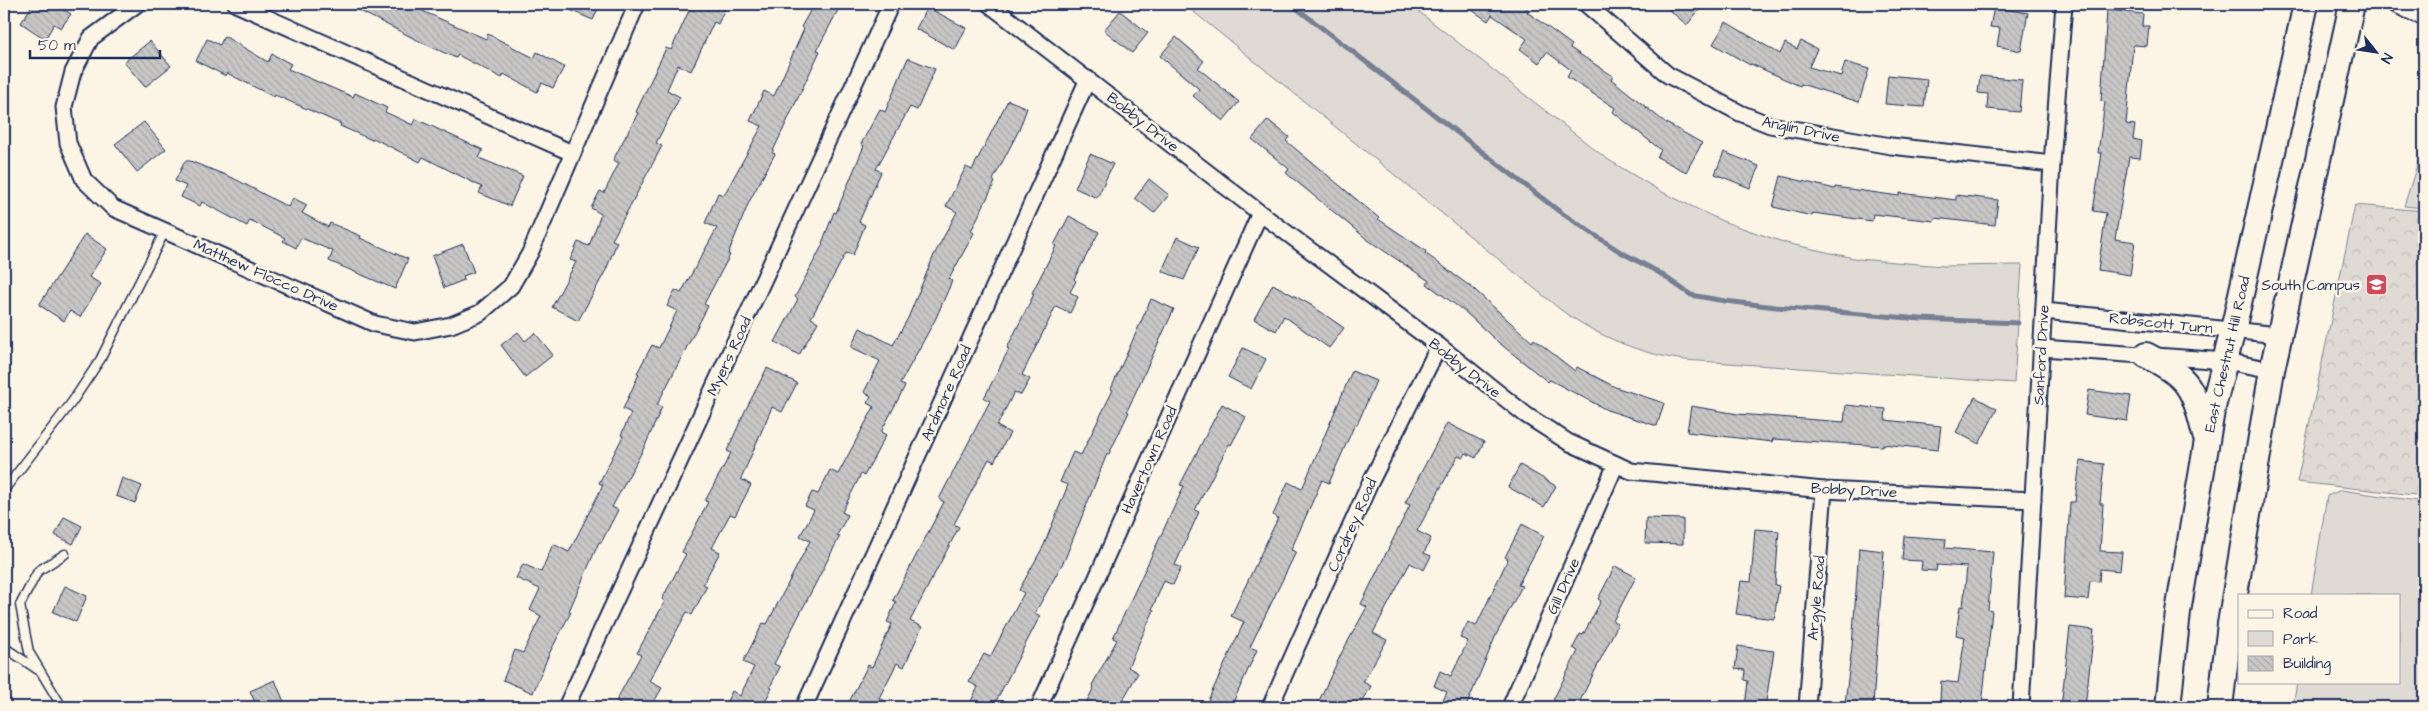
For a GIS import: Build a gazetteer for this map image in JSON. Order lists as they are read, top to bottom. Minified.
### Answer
{"streets":{"main road":["East Chestnut Hill Road"],"street":["Bobby Drive","Anglin Drive","Matthew Flocco Drive","Robscott Turn","Sanford Drive","Myers Road","Ardmore Road","Havertown Road","Cordrey Road","Gill Drive","Argyle Road"]},"crossings":[["Bobby Drive","Sanford Drive"],["Bobby Drive","Ardmore Road"],["Bobby Drive","Havertown Road"],["Bobby Drive","Cordrey Road"],["Bobby Drive","Gill Drive"],["Bobby Drive","Argyle Road"],["Anglin Drive","Sanford Drive"],["Robscott Turn","East Chestnut Hill Road"],["Robscott Turn","Sanford Drive"]],"places":{"school or university":["South Campus"]},"legend":["Road","Park","Building"],"scale_bar":"50 m","north":"bottom right"}
